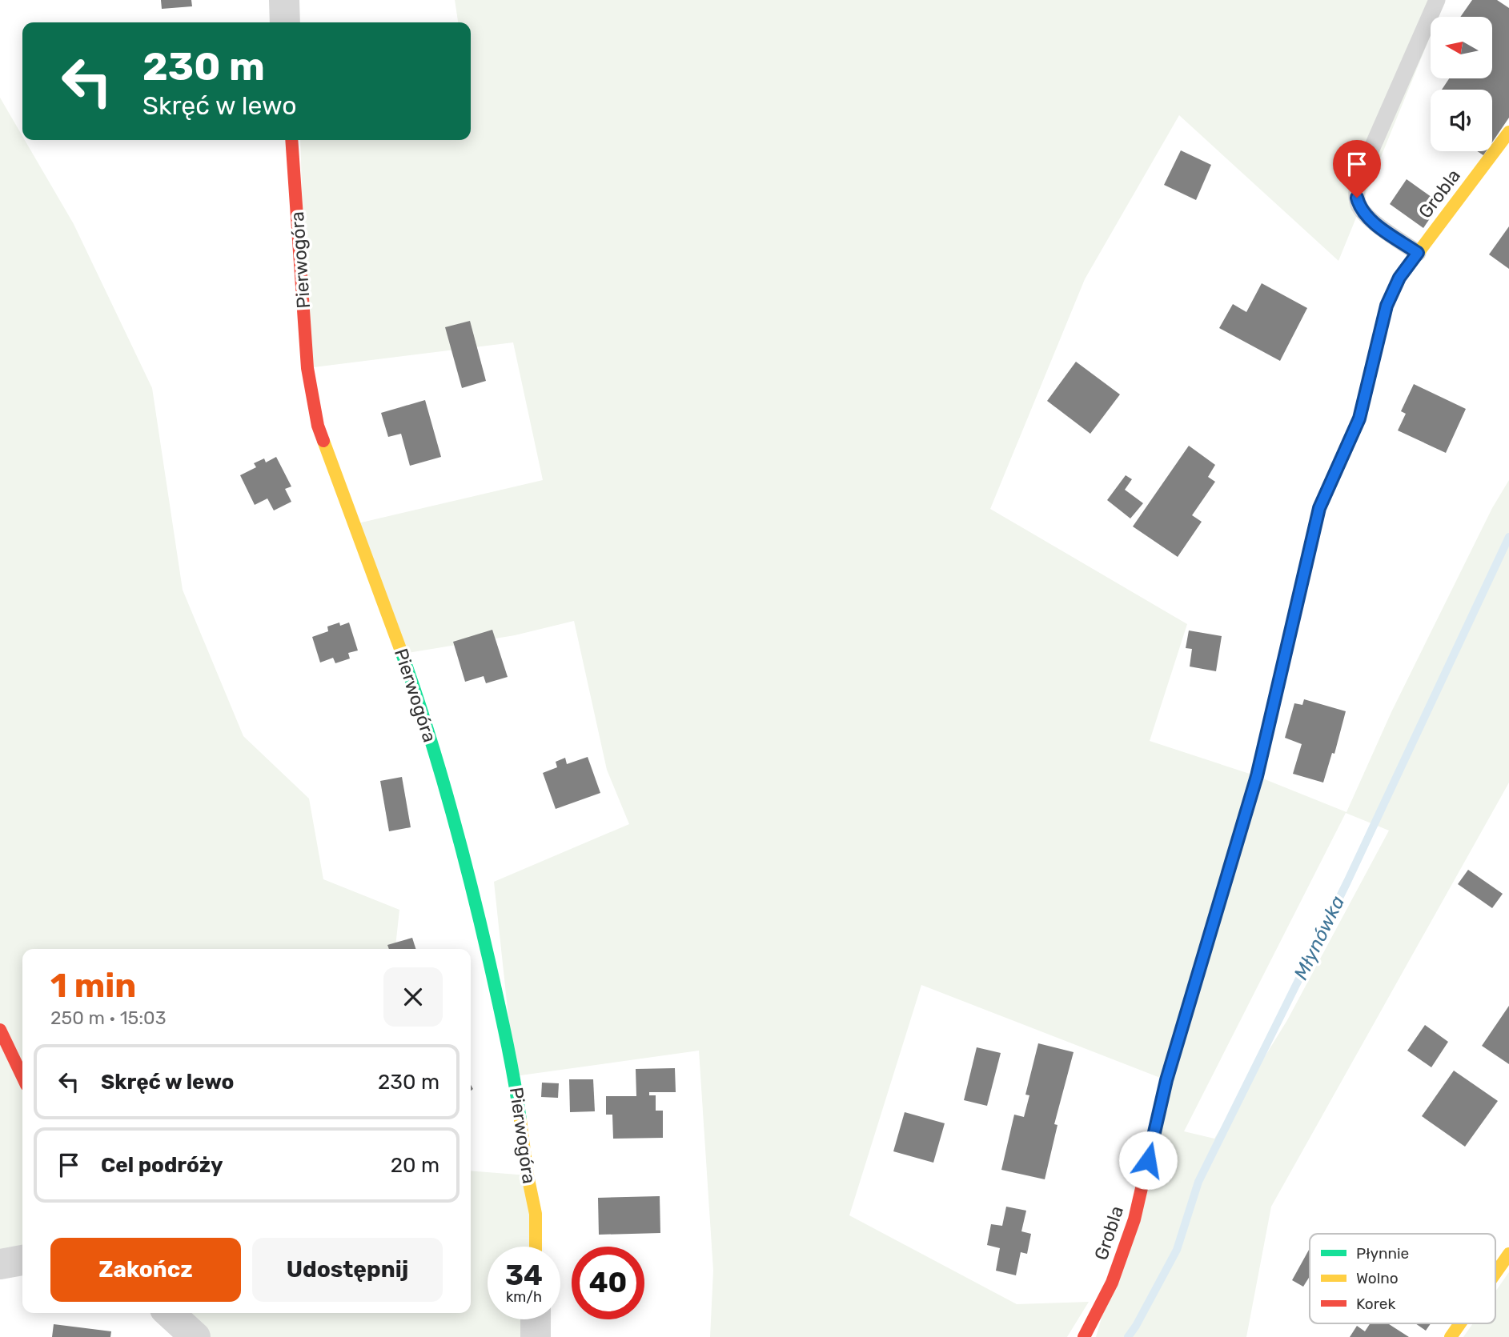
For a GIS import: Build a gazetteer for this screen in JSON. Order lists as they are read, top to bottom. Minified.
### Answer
{"streets":{"street":["Grobla","Pierwogóra"]},"water":["Młynówka"],"legend":["Płynnie","Wolno","Korek"],"north":"left","page":{"turn":["230 m","Skręć w lewo"],"heading":["1 min","250 m · 15:03"],"list":[{"name":"Skręć w lewo","value":"230 m"},{"name":"Cel podróży","value":"20 m"}],"buttons":["Zakończ","Udostępnij"],"speed":"34 km/h","limit":"40"}}
